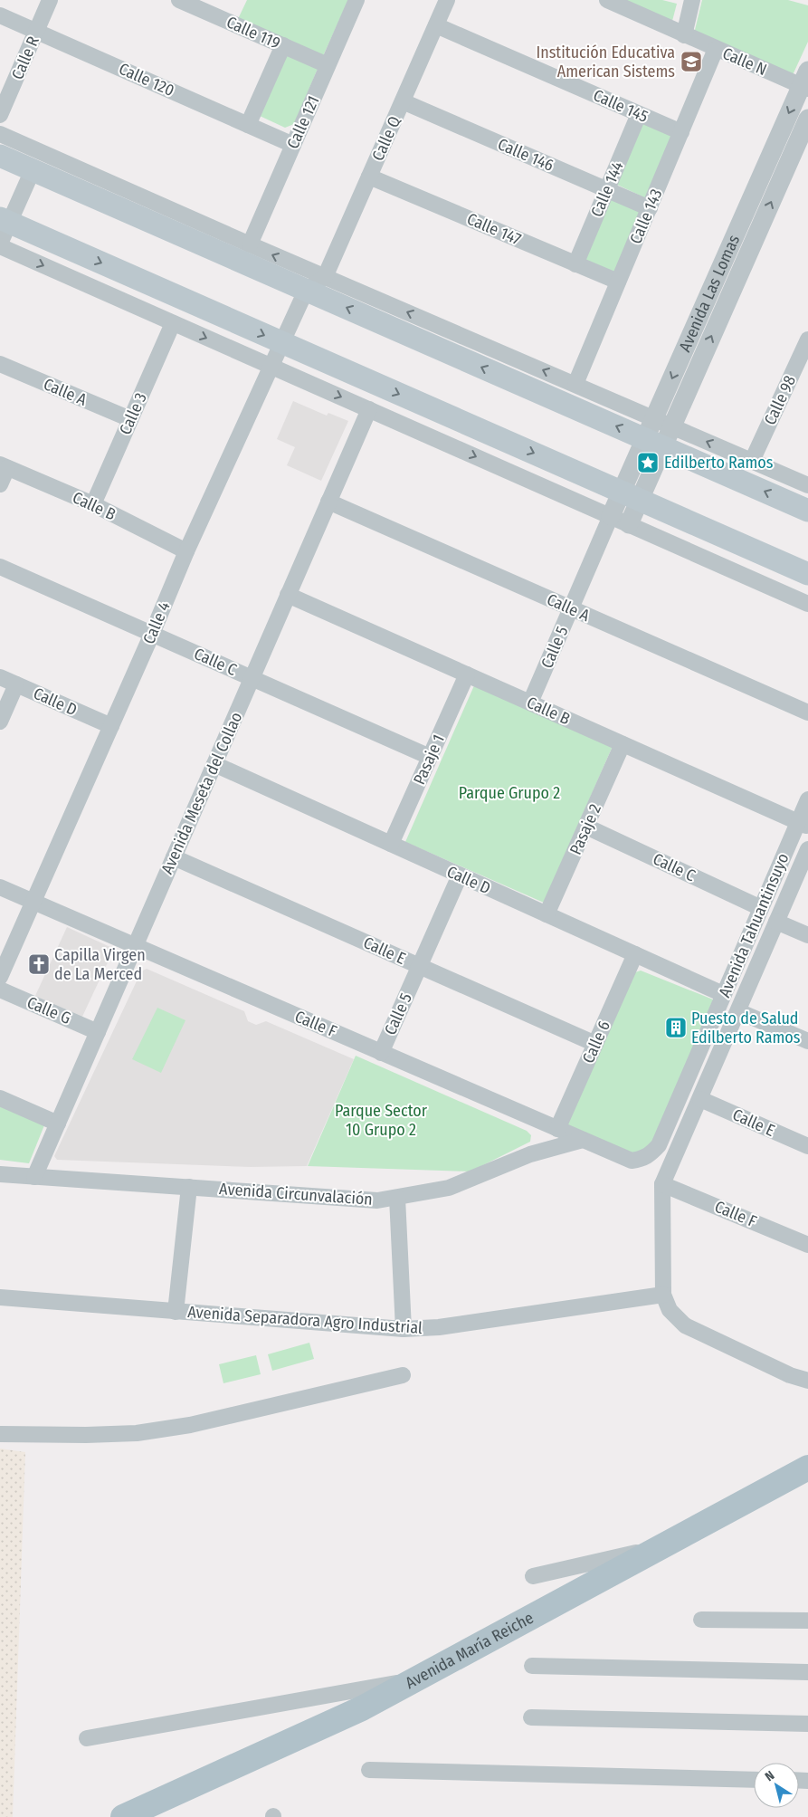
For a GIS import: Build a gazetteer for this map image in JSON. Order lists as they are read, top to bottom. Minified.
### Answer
{"streets":{"main road":["Avenida María Reiche"],"street":["Calle 119","Calle R","Calle N","Calle 120","Calle 145","Calle 121","Calle Q","Calle 146","Calle 144","Calle 143","Calle 147","Avenida Las Lomas","Calle A","Calle 98","Calle 3","Calle B","Calle 4","Calle 5","Calle C","Calle D","Pasaje 1","Avenida Meseta del Collao","Pasaje 2","Avenida Tahuantinsuyo","Calle E","Calle G","Calle F","Calle 6","Avenida Circunvalación","Avenida Separadora Agro Industrial"]},"crossings":[["Calle 119","Calle 121"],["Calle R","Calle 120"],["Calle N","Calle 143"],["Calle N","Avenida Las Lomas"],["Calle 120","Calle 121"],["Calle 145","Calle Q"],["Calle 145","Calle 144"],["Calle 145","Calle 143"],["Calle Q","Calle 146"],["Calle Q","Calle 147"],["Calle 146","Calle 144"],["Calle 146","Calle 143"],["Calle 144","Calle 147"],["Calle 143","Calle 147"],["Avenida Las Lomas","Calle 5"],["Calle A","Calle 3"],["Calle A","Calle 5"],["Calle A","Avenida Meseta del Collao"],["Calle 3","Calle B"],["Calle B","Calle 4"],["Calle B","Calle 5"],["Calle B","Pasaje 1"],["Calle B","Avenida Meseta del Collao"],["Calle B","Pasaje 2"],["Calle B","Avenida Tahuantinsuyo"],["Calle 4","Calle C"],["Calle 4","Calle D"],["Calle 4","Calle F"],["Calle 5","Calle D"],["Calle 5","Calle E"],["Calle 5","Calle F"],["Calle C","Pasaje 1"],["Calle C","Avenida Meseta del Collao"],["Calle C","Pasaje 2"],["Calle C","Avenida Tahuantinsuyo"],["Calle D","Pasaje 1"],["Calle D","Avenida Meseta del Collao"],["Calle D","Pasaje 2"],["Calle D","Avenida Tahuantinsuyo"],["Calle D","Calle 6"],["Avenida Meseta del Collao","Calle E"],["Avenida Meseta del Collao","Calle G"],["Avenida Meseta del Collao","Calle F"],["Avenida Meseta del Collao","Avenida Circunvalación"],["Avenida Tahuantinsuyo","Calle E"],["Avenida Tahuantinsuyo","Calle F"],["Calle E","Calle 6"],["Calle F","Calle 6"],["Calle F","Avenida Circunvalación"]],"parks":["Parque Grupo 2","Parque Sector 10 Grupo 2"],"places":{"school or university":["Institución Educativa American Sistems"],"place":["Edilberto Ramos"],"church":["Capilla Virgen de La Merced"],"building":["Puesto de Salud Edilberto Ramos"]},"north":"top left"}
